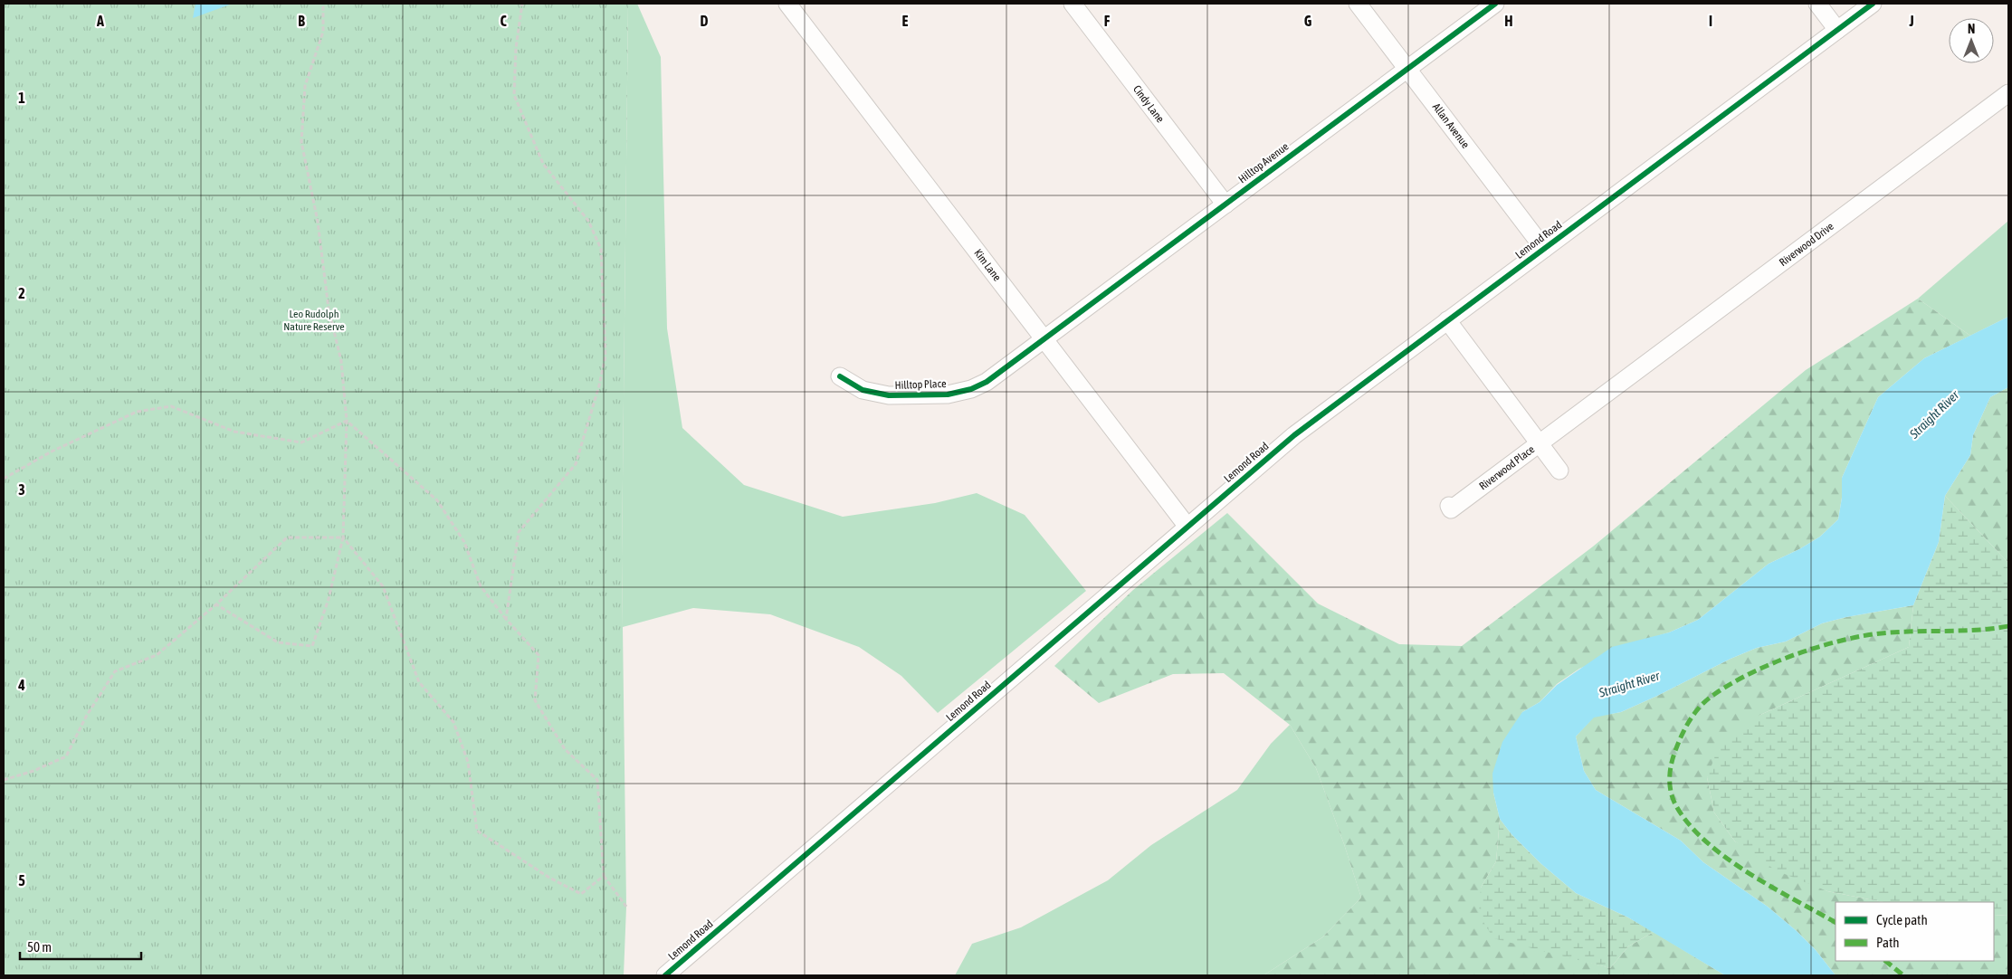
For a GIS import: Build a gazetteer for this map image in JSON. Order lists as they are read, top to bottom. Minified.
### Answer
{"streets":{"street":["Cindy Lane","Allan Avenue","Hilltop Avenue","Lemond Road","Riverwood Drive","Kim Lane","Hilltop Place","Riverwood Place"]},"crossings":[["Cindy Lane","Hilltop Avenue"],["Allan Avenue","Hilltop Avenue"],["Allan Avenue","Lemond Road"],["Hilltop Avenue","Kim Lane"],["Hilltop Avenue","Hilltop Place"],["Lemond Road","Kim Lane"],["Riverwood Drive","Riverwood Place"],["Kim Lane","Hilltop Place"]],"water":["Straight River"],"parks":["Leo Rudolph Nature Reserve"],"legend":["Cycle path","Path"],"scale_bar":"50 m","north":"top","grid":{"columns":["A","B","C","D","E","F","G","H","I","J"],"rows":["1","2","3","4","5"]}}
